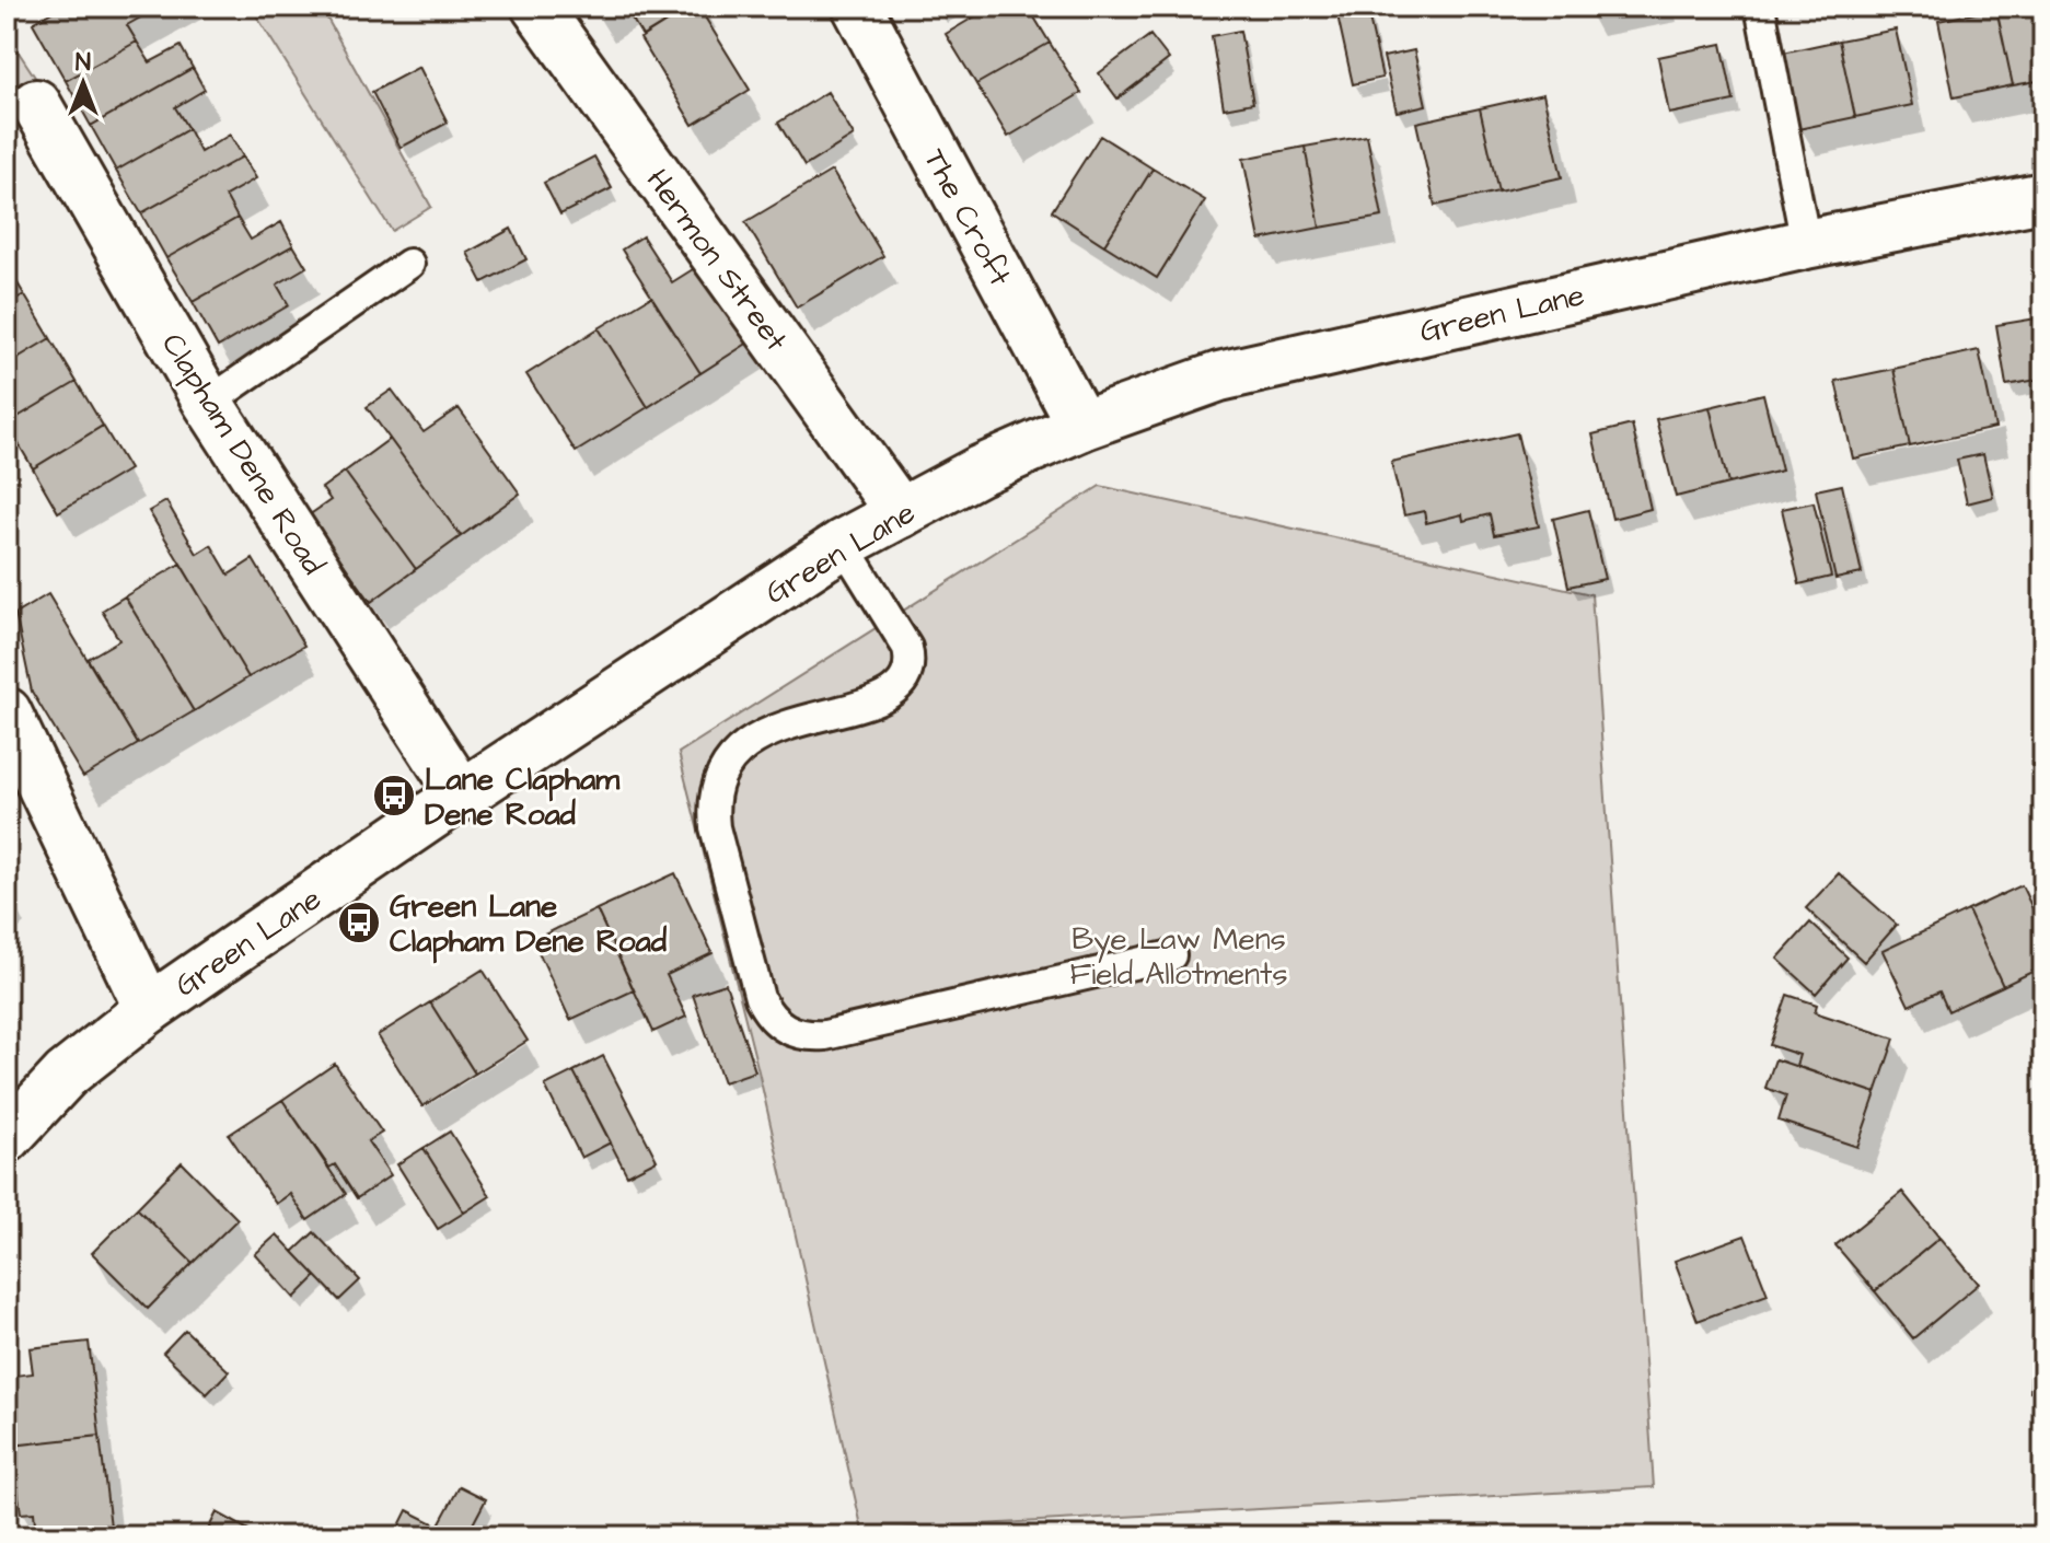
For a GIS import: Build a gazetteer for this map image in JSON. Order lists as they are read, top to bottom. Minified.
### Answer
{"streets":{"street":["The Croft","Hermon Street","Green Lane","Clapham Dene Road"]},"crossings":[["The Croft","Green Lane"],["Hermon Street","Green Lane"],["Green Lane","Clapham Dene Road"]],"parks":["Bye Law Mens Field Allotments"],"places":{"bus stop":["Lane Clapham Dene Road","Green Lane Clapham Dene Road"]},"north":"top"}
